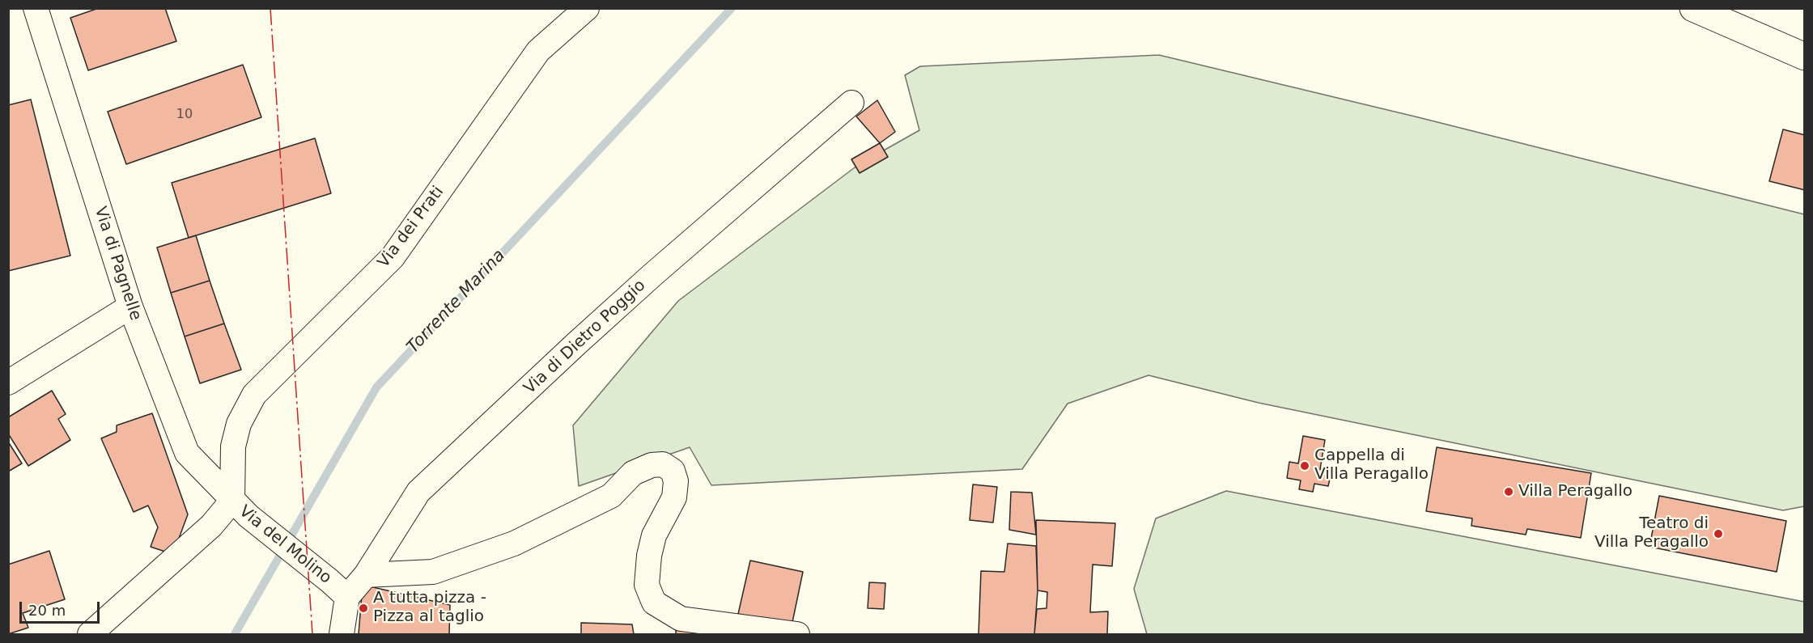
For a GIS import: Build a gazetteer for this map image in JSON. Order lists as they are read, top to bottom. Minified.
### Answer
{"streets":{"street":["Via dei Prati","Via di Pagnelle","Via di Dietro Poggio","Via del Molino"]},"crossings":[["Via dei Prati","Via di Pagnelle"],["Via dei Prati","Via del Molino"],["Via di Pagnelle","Via del Molino"],["Via di Dietro Poggio","Via del Molino"]],"water":["Torrente Marina"],"places":["Cappella di Villa Peragallo","Villa Peragallo","Teatro di Villa Peragallo","A tutta pizza - Pizza al taglio"],"house_numbers":["10"],"scale_bar":"20 m"}
